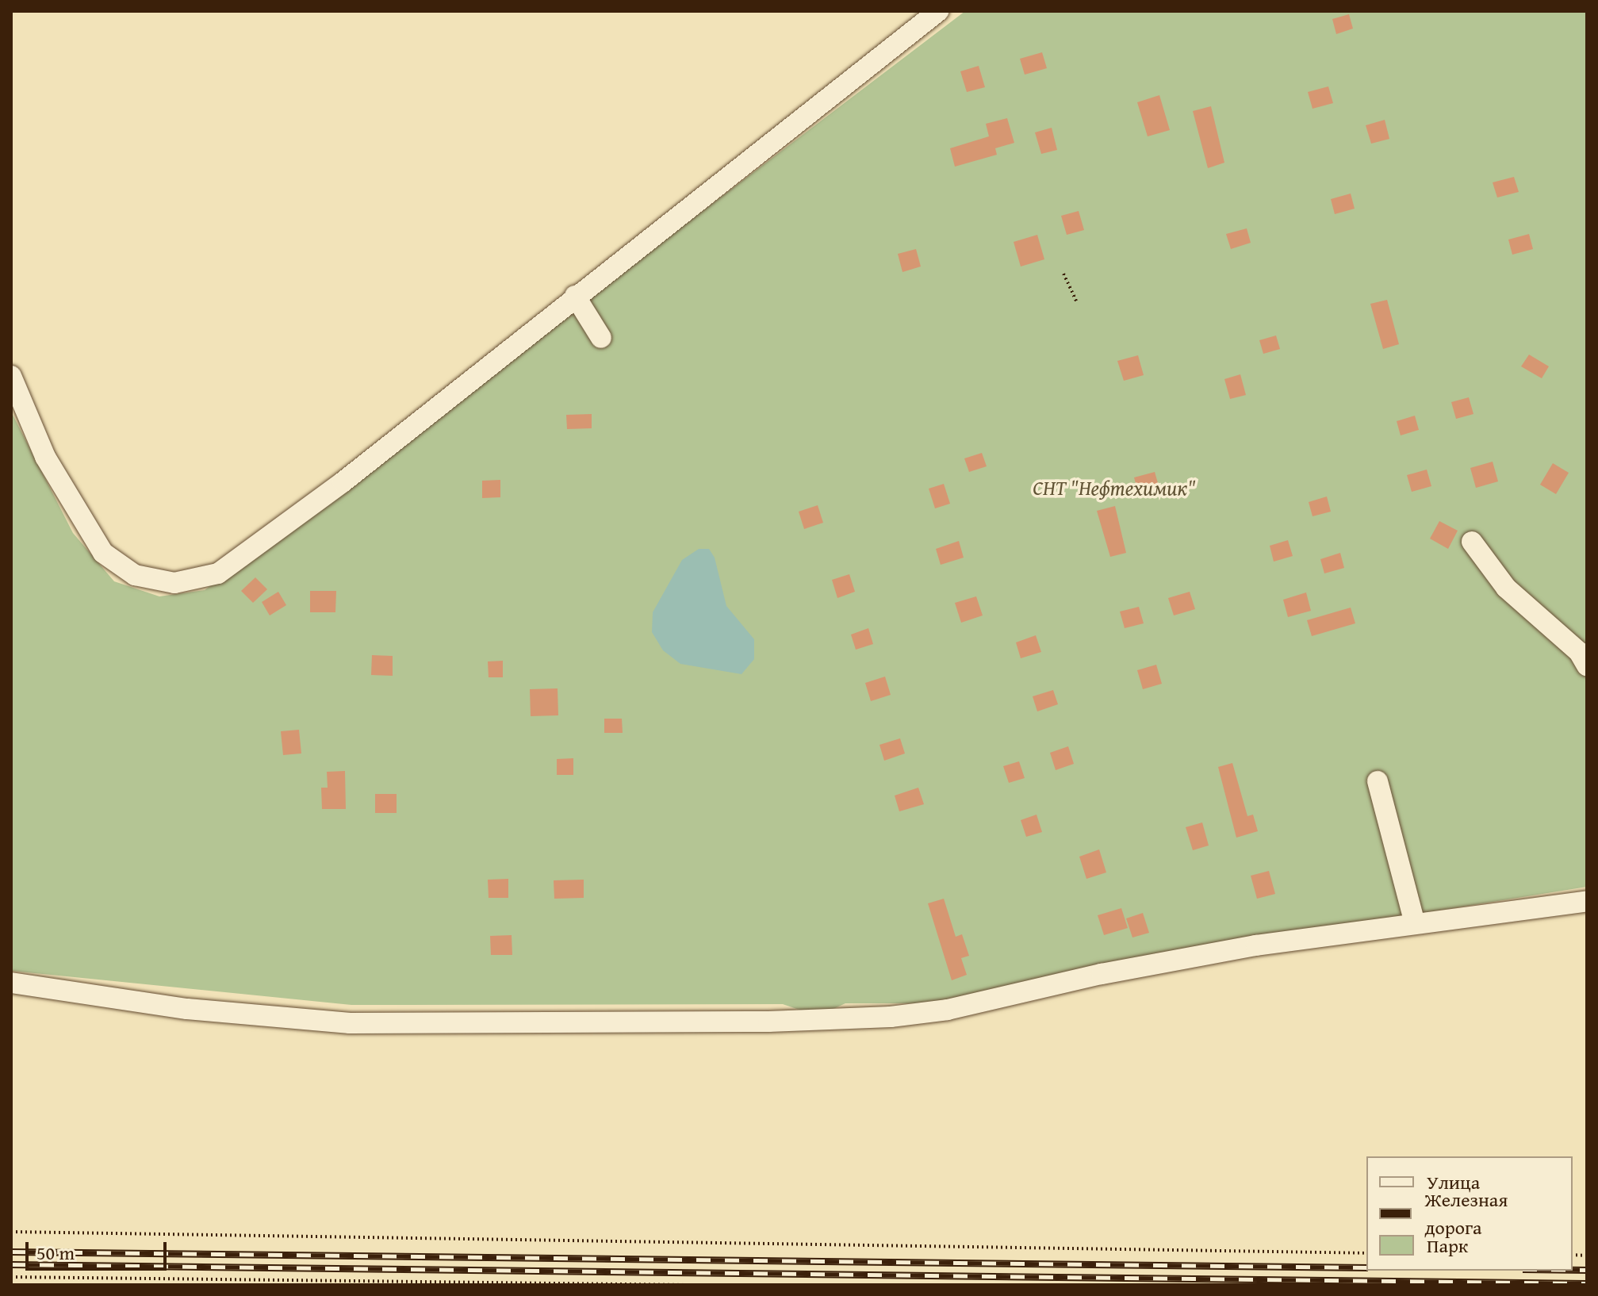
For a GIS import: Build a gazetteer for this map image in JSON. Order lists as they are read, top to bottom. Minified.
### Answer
{"parks":["СНТ \"Нефтехимик\""],"legend":["Улица","Железная дорога","Парк"],"scale_bar":"50 m"}
